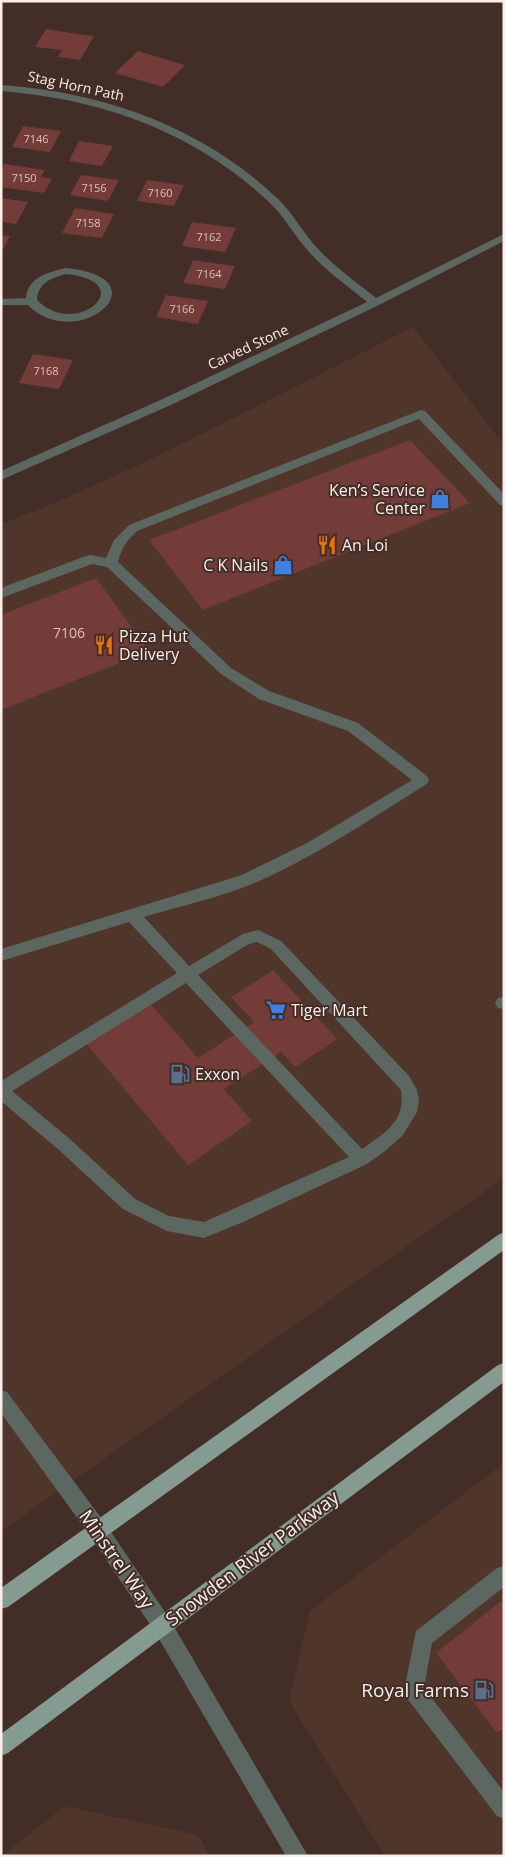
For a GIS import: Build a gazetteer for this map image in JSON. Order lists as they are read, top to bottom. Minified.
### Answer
{"streets":{"main road":["Snowden River Parkway"],"street":["Stag Horn Path","Carved Stone","Minstrel Way"]},"crossings":[["Stag Horn Path","Carved Stone"],["Snowden River Parkway","Minstrel Way"]],"places":{"shop":["Ken’s Service Center","C K Nails"],"restaurant":["An Loi","Pizza Hut Delivery"],"supermarket":["Tiger Mart"],"fuel station":["Exxon","Royal Farms"]},"house_numbers":["7146","7150","7156","7160","7158","7162","7164","7166","7168","7106"]}
